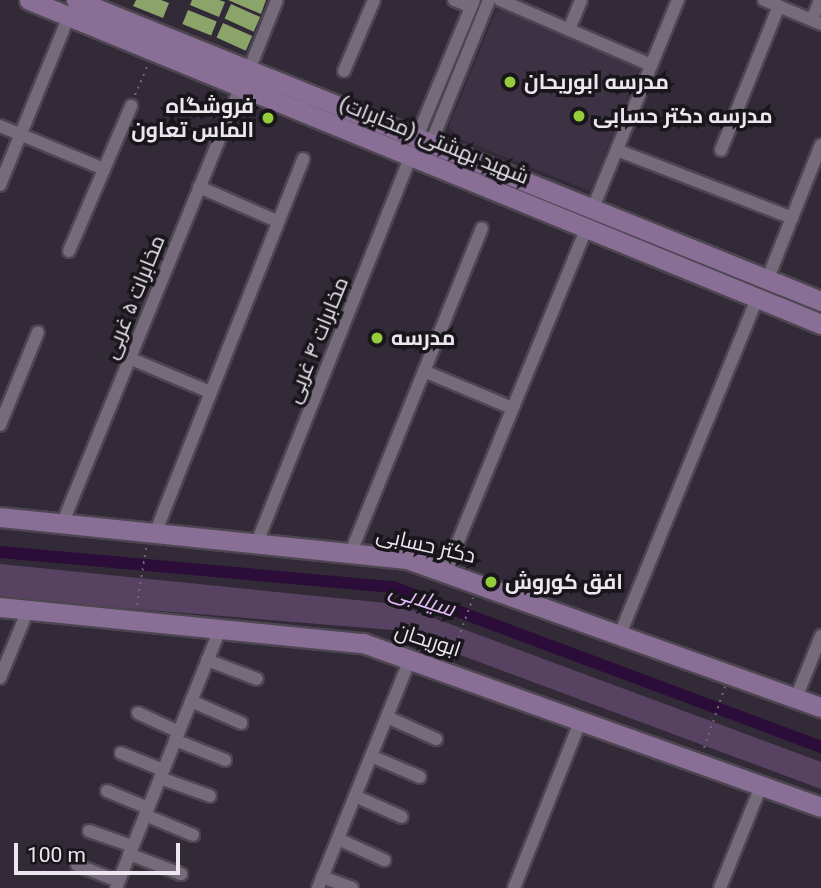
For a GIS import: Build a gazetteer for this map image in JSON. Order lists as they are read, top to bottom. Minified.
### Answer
{"streets":{"main road":["شهید بهشتی (مخابرات)","دکتر حسابی","ابوریحان"],"street":["مخابرات ۵ غربی","مخابرات ۴ غربی"]},"crossings":[["شهید بهشتی (مخابرات)","مخابرات ۵ غربی"],["شهید بهشتی (مخابرات)","مخابرات ۴ غربی"],["مخابرات ۵ غربی","دکتر حسابی"],["مخابرات ۴ غربی","دکتر حسابی"]],"water":["سیلابی"],"places":["مدرسه ابوریحان","مدرسه دکتر حسابی","فروشگاه الماس تعاون","مدرسه","افق کوروش"],"scale_bar":"100 m"}
